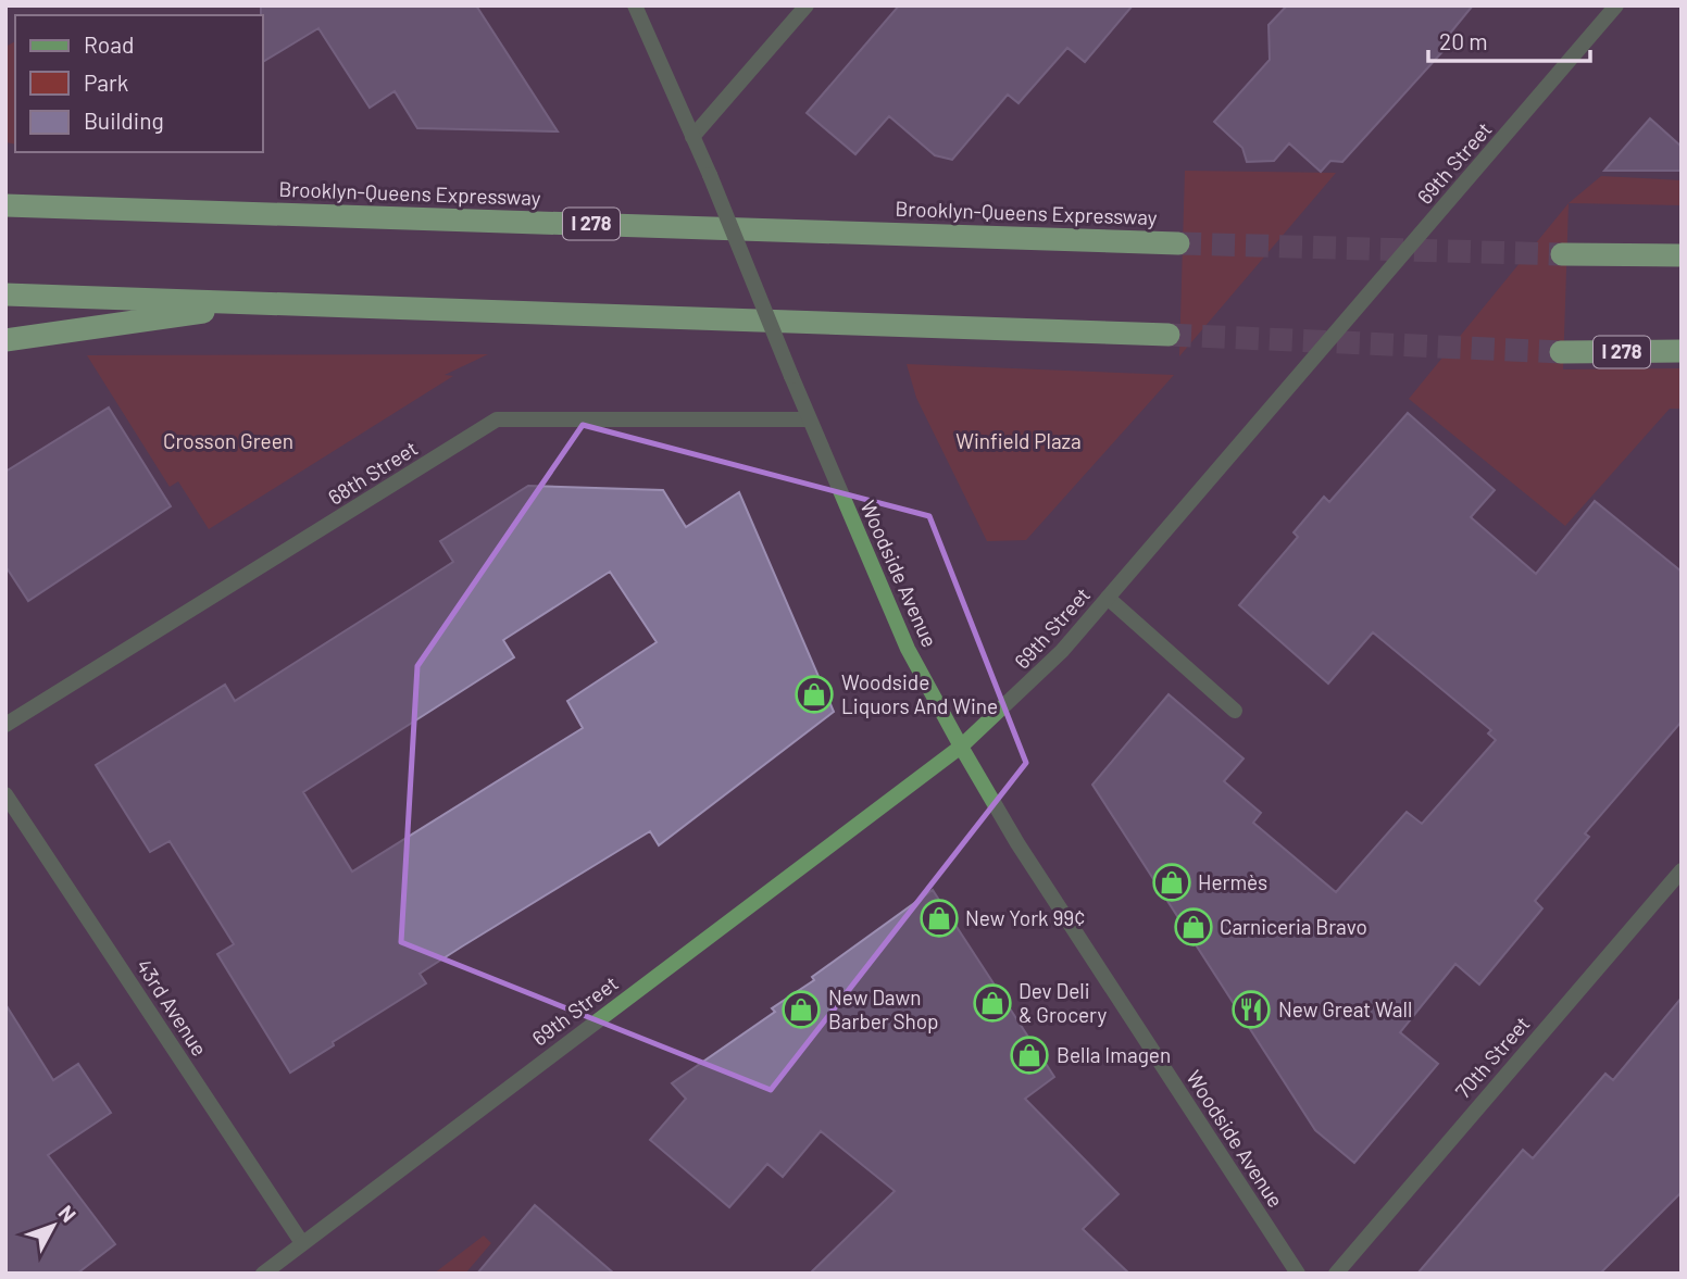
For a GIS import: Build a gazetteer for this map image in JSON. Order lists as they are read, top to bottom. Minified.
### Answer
{"streets":{"highway":["Brooklyn-Queens Expressway","I 278"],"street":["69th Street","68th Street","Woodside Avenue","43rd Avenue","70th Street"]},"crossings":[["69th Street","Woodside Avenue"],["69th Street","43rd Avenue"],["68th Street","Woodside Avenue"]],"parks":["Crosson Green","Winfield Plaza"],"places":{"shop":["Woodside Liquors And Wine","Hermès","New York 99¢","Carniceria Bravo","Dev Deli & Grocery","New Dawn Barber Shop","Bella Imagen"],"restaurant":["New Great Wall"]},"legend":["Road","Park","Building"],"scale_bar":"20 m","north":"top right"}
